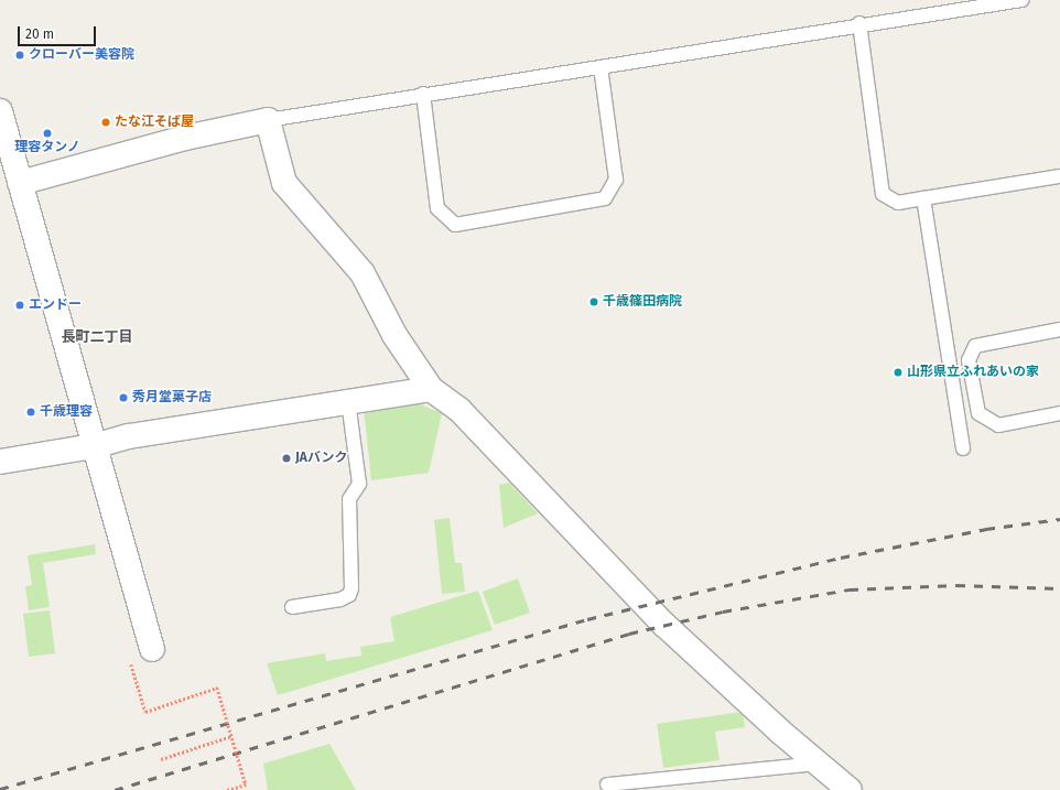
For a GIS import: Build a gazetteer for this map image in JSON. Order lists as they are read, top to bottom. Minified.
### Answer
{"districts":["長町二丁目"],"places":["クローバー美容院","たな江そば屋","理容タンノ","千歳篠田病院","エンドー","山形県立ふれあいの家","秀月堂菓子店","千歳理容","JAバンク"],"scale_bar":"20 m"}
